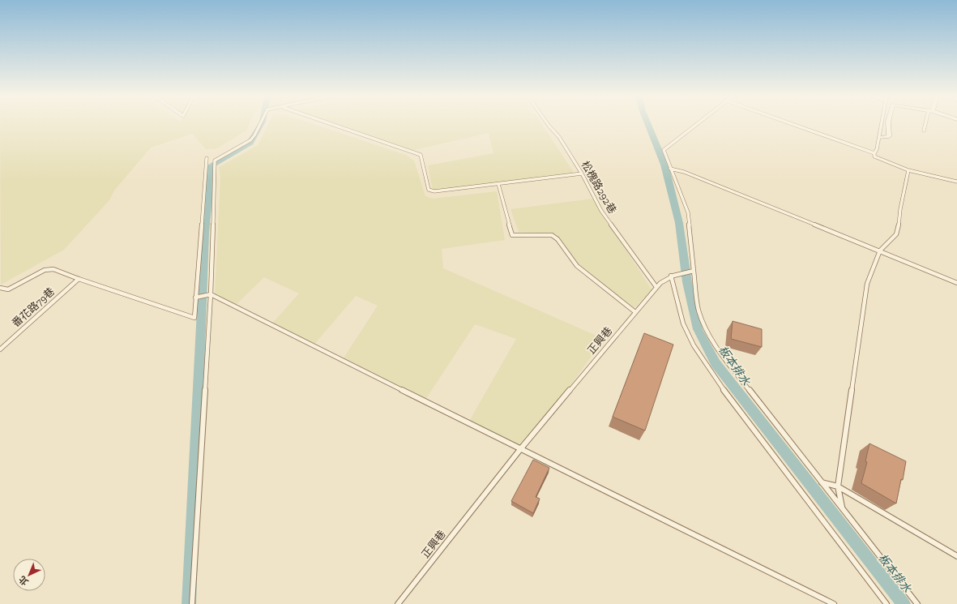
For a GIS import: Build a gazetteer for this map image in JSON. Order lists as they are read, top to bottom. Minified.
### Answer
{"streets":{"lane":["松槐路292巷","番花路79巷","正興巷"]},"crossings":[["松槐路292巷","正興巷"]],"water":["板本排水"],"north":"bottom left"}
